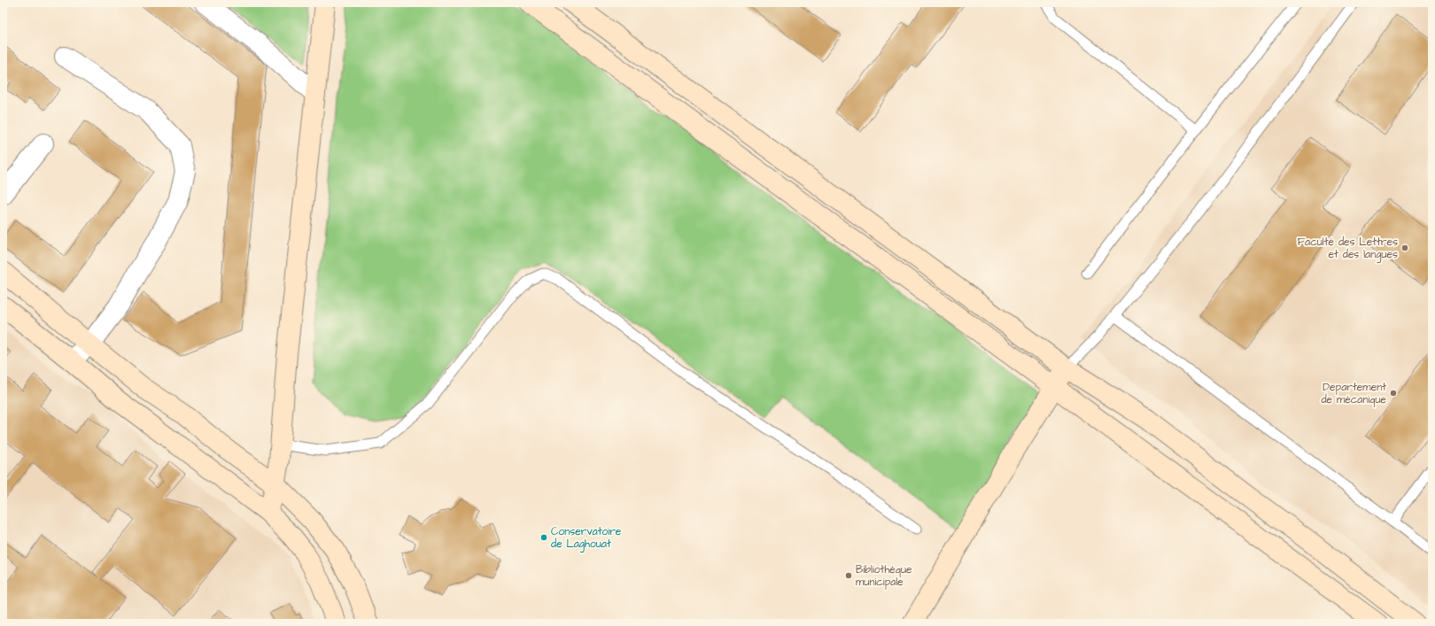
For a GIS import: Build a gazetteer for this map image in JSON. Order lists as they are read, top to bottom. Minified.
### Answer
{"places":["Faculté des Lettres et des langues","Departement de mécanique","Conservatoire de Laghouat","Bibliothèque municipale"]}
